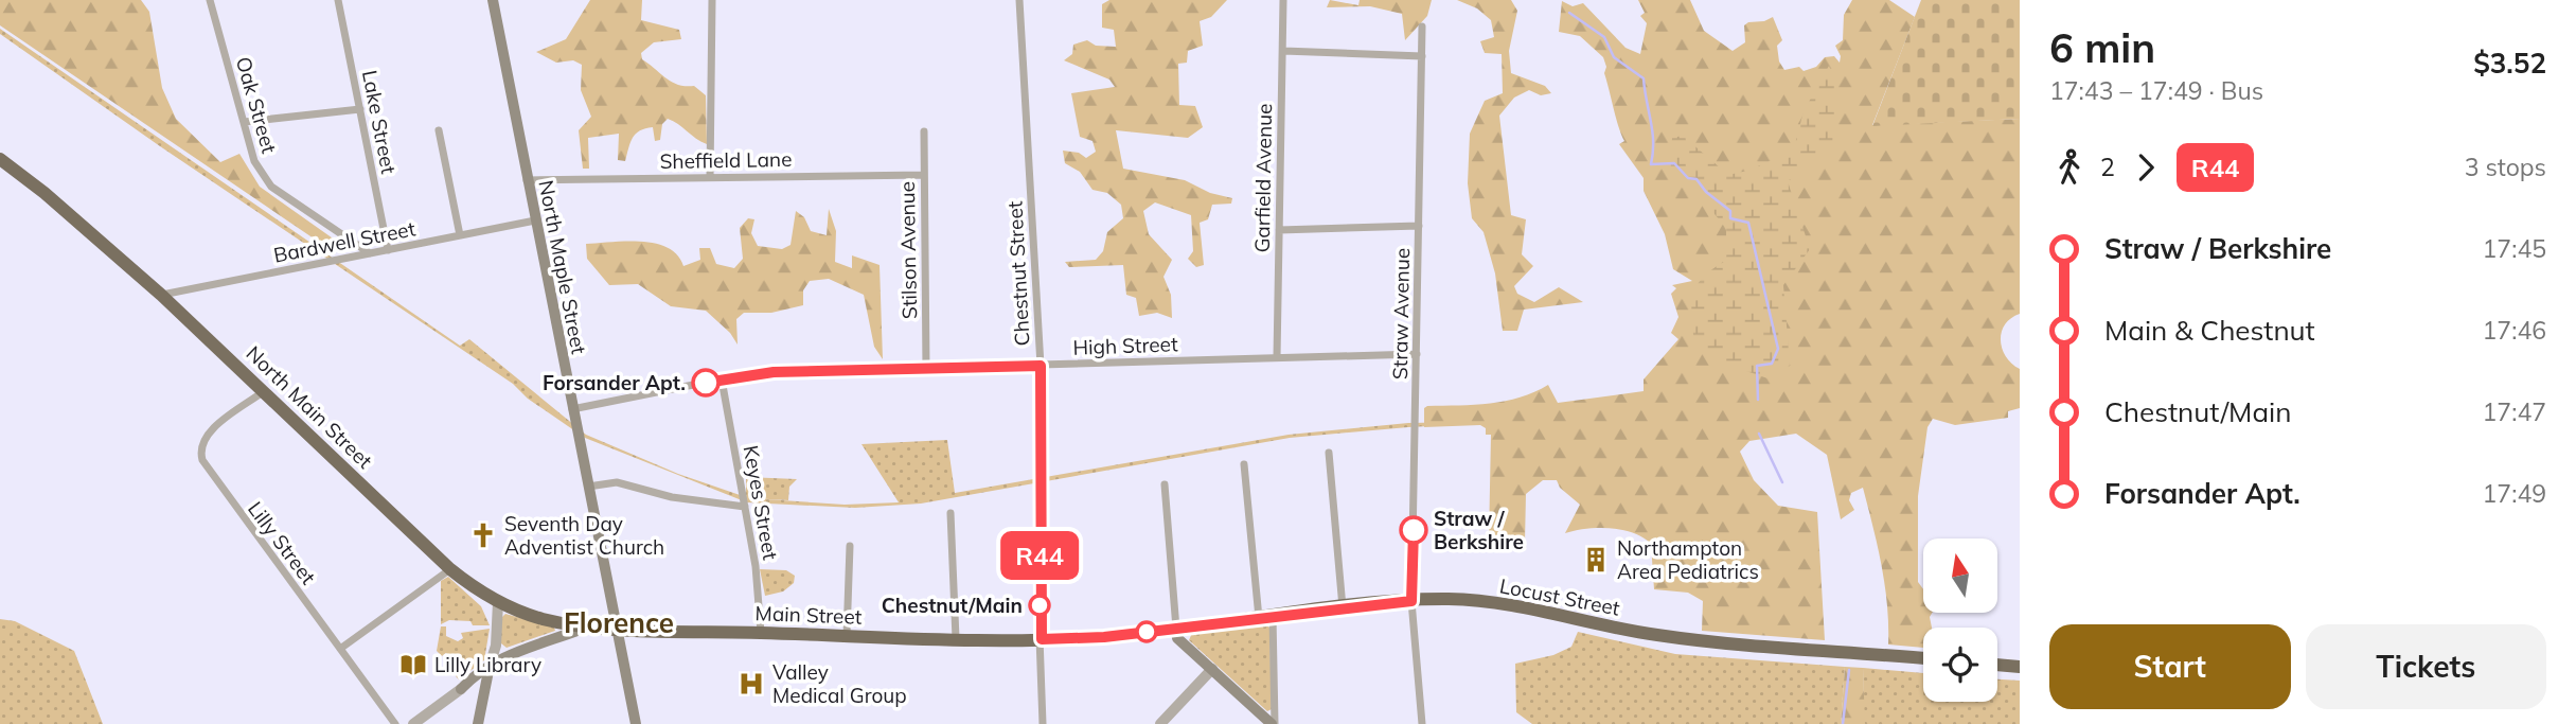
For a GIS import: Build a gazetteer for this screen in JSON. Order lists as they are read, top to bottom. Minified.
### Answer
{"streets":{"highway":["North Main Street","Locust Street","Main Street"],"main road":["North Maple Street"],"street":["Oak Street","Lake Street","Sheffield Lane","Garfield Avenue","Bardwell Street","Stilson Avenue","Chestnut Street","Straw Avenue","High Street","Keyes Street","Lilly Street"]},"crossings":[["Oak Street","Bardwell Street"],["Lake Street","Bardwell Street"],["Sheffield Lane","Stilson Avenue"],["Sheffield Lane","North Maple Street"],["Garfield Avenue","High Street"],["Bardwell Street","North Maple Street"],["Bardwell Street","North Main Street"],["Stilson Avenue","High Street"],["North Maple Street","High Street"],["North Maple Street","North Main Street"],["North Maple Street","Main Street"],["Chestnut Street","High Street"],["Chestnut Street","Main Street"],["Straw Avenue","High Street"],["Straw Avenue","Locust Street"],["High Street","Keyes Street"],["North Main Street","Lilly Street"],["North Main Street","Main Street"],["Keyes Street","Main Street"],["Locust Street","Main Street"]],"districts":["Florence"],"places":{"other":["Forsander Apt.","Straw / Berkshire","Chestnut/Main"],"church":["Seventh Day Adventist Church"],"building":["Northampton Area Pediatrics"],"library":["Lilly Library"],"hospital":["Valley Medical Group"]},"lines":["bus line R44"],"north":"top","page":{"on_map":"R44","heading":["6 min","17:43 – 17:49 · Bus","$3.52"],"legs":["2","R44","3 stops"],"list":[{"name":"Straw / Berkshire","value":"17:45"},{"name":"Main & Chestnut","value":"17:46"},{"name":"Chestnut/Main","value":"17:47"},{"name":"Forsander Apt.","value":"17:49"}],"buttons":["Start","Tickets"]}}
